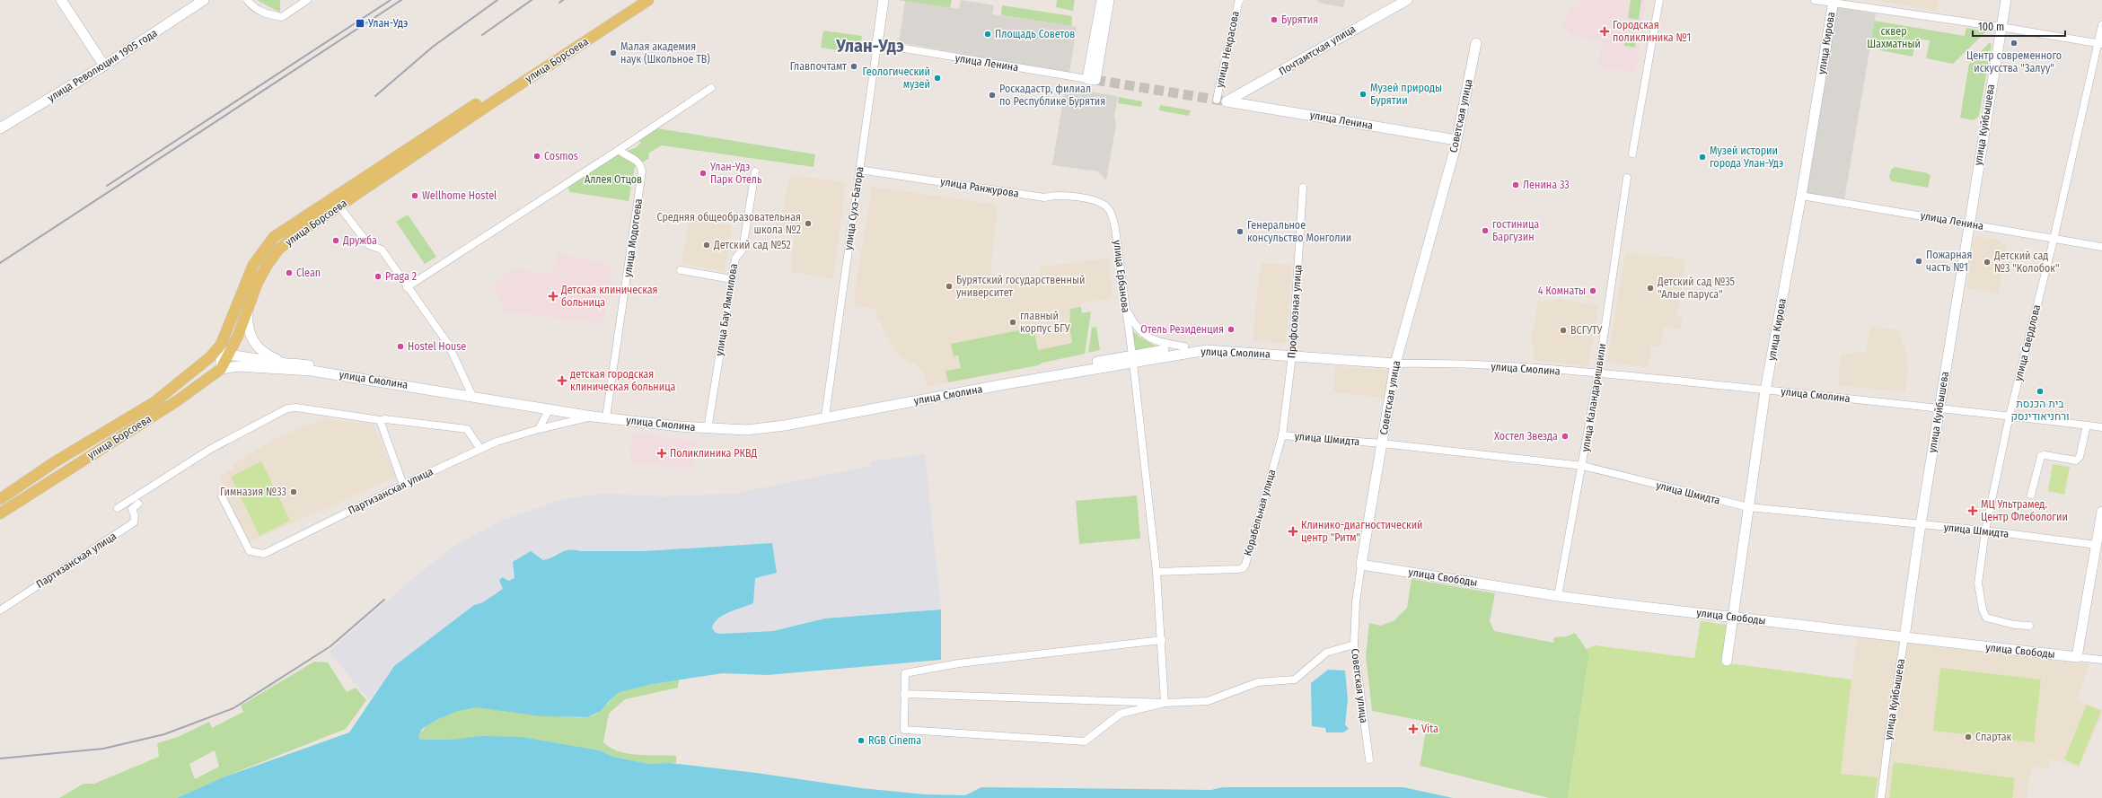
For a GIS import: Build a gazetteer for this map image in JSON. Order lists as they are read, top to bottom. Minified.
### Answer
{"streets":{"main road":["улица Кирова","Почтамтская улица","улица Борсоева","улица Ленина","улица Революции 1905 года","Советская улица","улица Куйбышева","улица Сухэ-Батора","улица Смолина","улица Свободы"],"street":["улица Некрасова","улица Ранжурова","улица Модогоева","улица Ербанова","улица Бау Ямпилова","Профсоюзная улица","улица Свердлова","улица Каландаришвили","улица Шмидта","Партизанская улица","Корабельная улица"]},"crossings":[["улица Кирова","улица Ленина"],["улица Кирова","улица Смолина"],["улица Кирова","улица Шмидта"],["улица Кирова","улица Свободы"],["улица Некрасова","Почтамтская улица"],["улица Некрасова","улица Ленина"],["Почтамтская улица","улица Ленина"],["улица Борсоева","улица Смолина"],["улица Ленина","Советская улица"],["улица Ленина","улица Куйбышева"],["улица Ленина","улица Сухэ-Батора"],["улица Ленина","улица Свердлова"],["Советская улица","улица Смолина"],["Советская улица","улица Шмидта"],["Советская улица","улица Свободы"],["улица Куйбышева","улица Смолина"],["улица Куйбышева","улица Шмидта"],["улица Куйбышева","улица Свободы"],["улица Ранжурова","улица Сухэ-Батора"],["улица Ранжурова","улица Ербанова"],["улица Сухэ-Батора","улица Смолина"],["улица Модогоева","улица Смолина"],["улица Ербанова","улица Смолина"],["улица Ербанова","Корабельная улица"],["улица Бау Ямпилова","улица Смолина"],["Профсоюзная улица","улица Смолина"],["Профсоюзная улица","улица Шмидта"],["Профсоюзная улица","Корабельная улица"],["улица Свердлова","улица Смолина"],["улица Свердлова","улица Шмидта"],["улица Смолина","улица Каландаришвили"],["улица Смолина","Партизанская улица"],["улица Каландаришвили","улица Шмидта"],["улица Каландаришвили","улица Свободы"],["улица Шмидта","Корабельная улица"]],"districts":["Улан-Удэ"],"parks":["сквер Шахматный","Аллея Отцов"],"places":{"other":["Бурятия","Площадь Советов","Центр современного искусства \"Залуу\"","Малая академия наук (Школьное ТВ)","Главпочтамт","Геологический музей","Музей природы Бурятии","Роскадастр, филиал по Республике Бурятия","Cosmos","Музей истории города Улан-Удэ","Улан-Удэ Парк Отель","Ленина 33","Wellhome Hostel","Средняя общеобразовательная школа №2","гостиница Баргузин","Генеральное консульство Монголии","Дружба","Детский сад №52","Пожарная часть №1","Детский сад №3 \"Колобок\"","Clean","Praga 2","Бурятский государственный университет","Детский сад №35 \"Алые паруса\"","4 Комнаты","главный корпус БГУ","Отель Резиденция","ВСГУТУ","Hostel House","בית הכנסת ורחניאודינסק","Хостел Звезда","Гимназия №33","Спартак","RGB Cinema"],"transit":["Улан-Удэ"],"health":["Городская поликлиника №1","Детская клиническая больница","детская городская клиническая больница","Поликлиника РКВД","МЦ Ультрамед. Центр Флебологии","Клинико-диагностический центр \"Ритм\"","Vita"]},"scale_bar":"100 m"}
